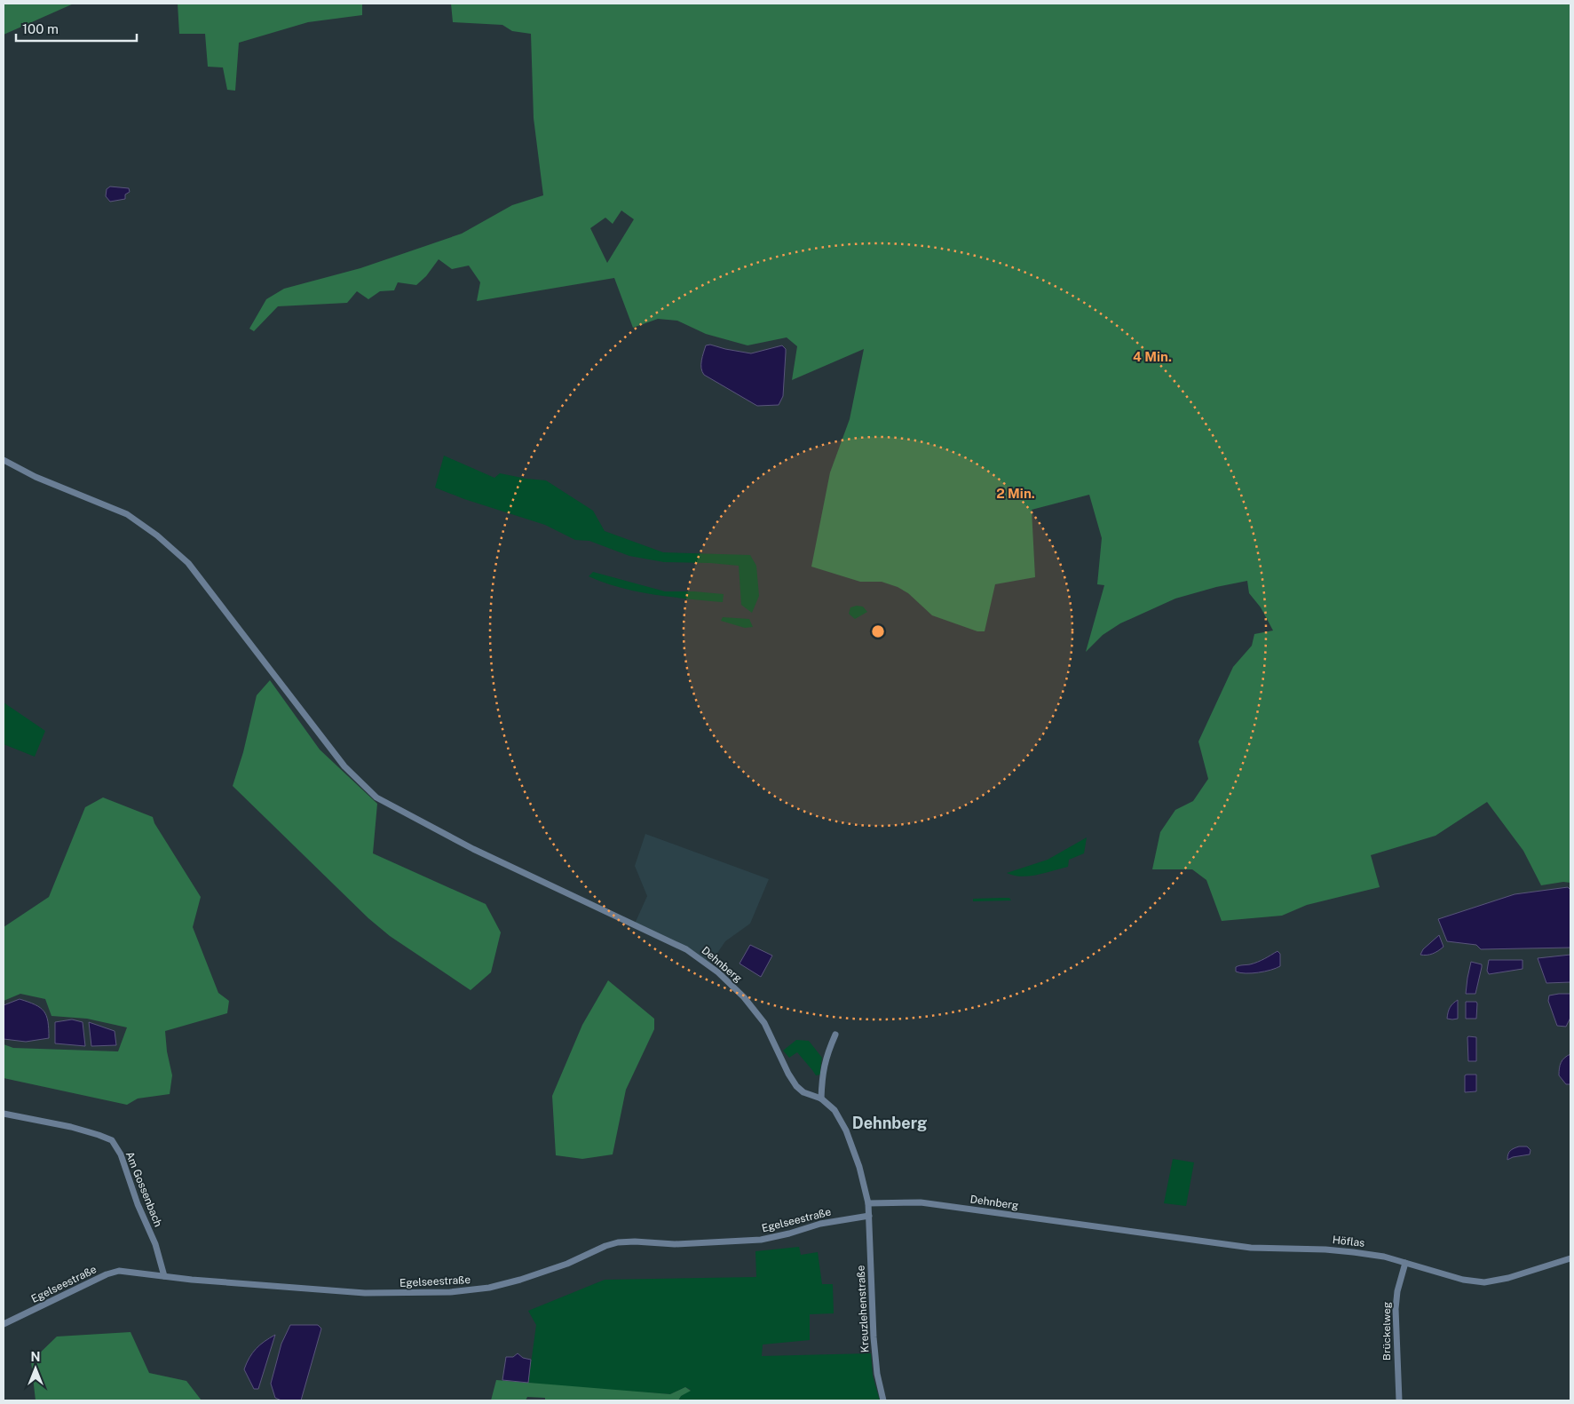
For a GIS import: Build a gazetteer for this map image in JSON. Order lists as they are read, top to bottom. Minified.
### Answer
{"streets":{"street":["Dehnberg","Am Gossenbach","Egelseestraße","Höflas","Kreuzlehenstraße","Brückelweg"]},"crossings":[["Dehnberg","Egelseestraße"],["Dehnberg","Höflas"],["Dehnberg","Kreuzlehenstraße"],["Am Gossenbach","Egelseestraße"],["Egelseestraße","Kreuzlehenstraße"],["Höflas","Brückelweg"]],"districts":["Dehnberg"],"scale_bar":"100 m","north":"top","rings":["4 Min.","2 Min."]}
